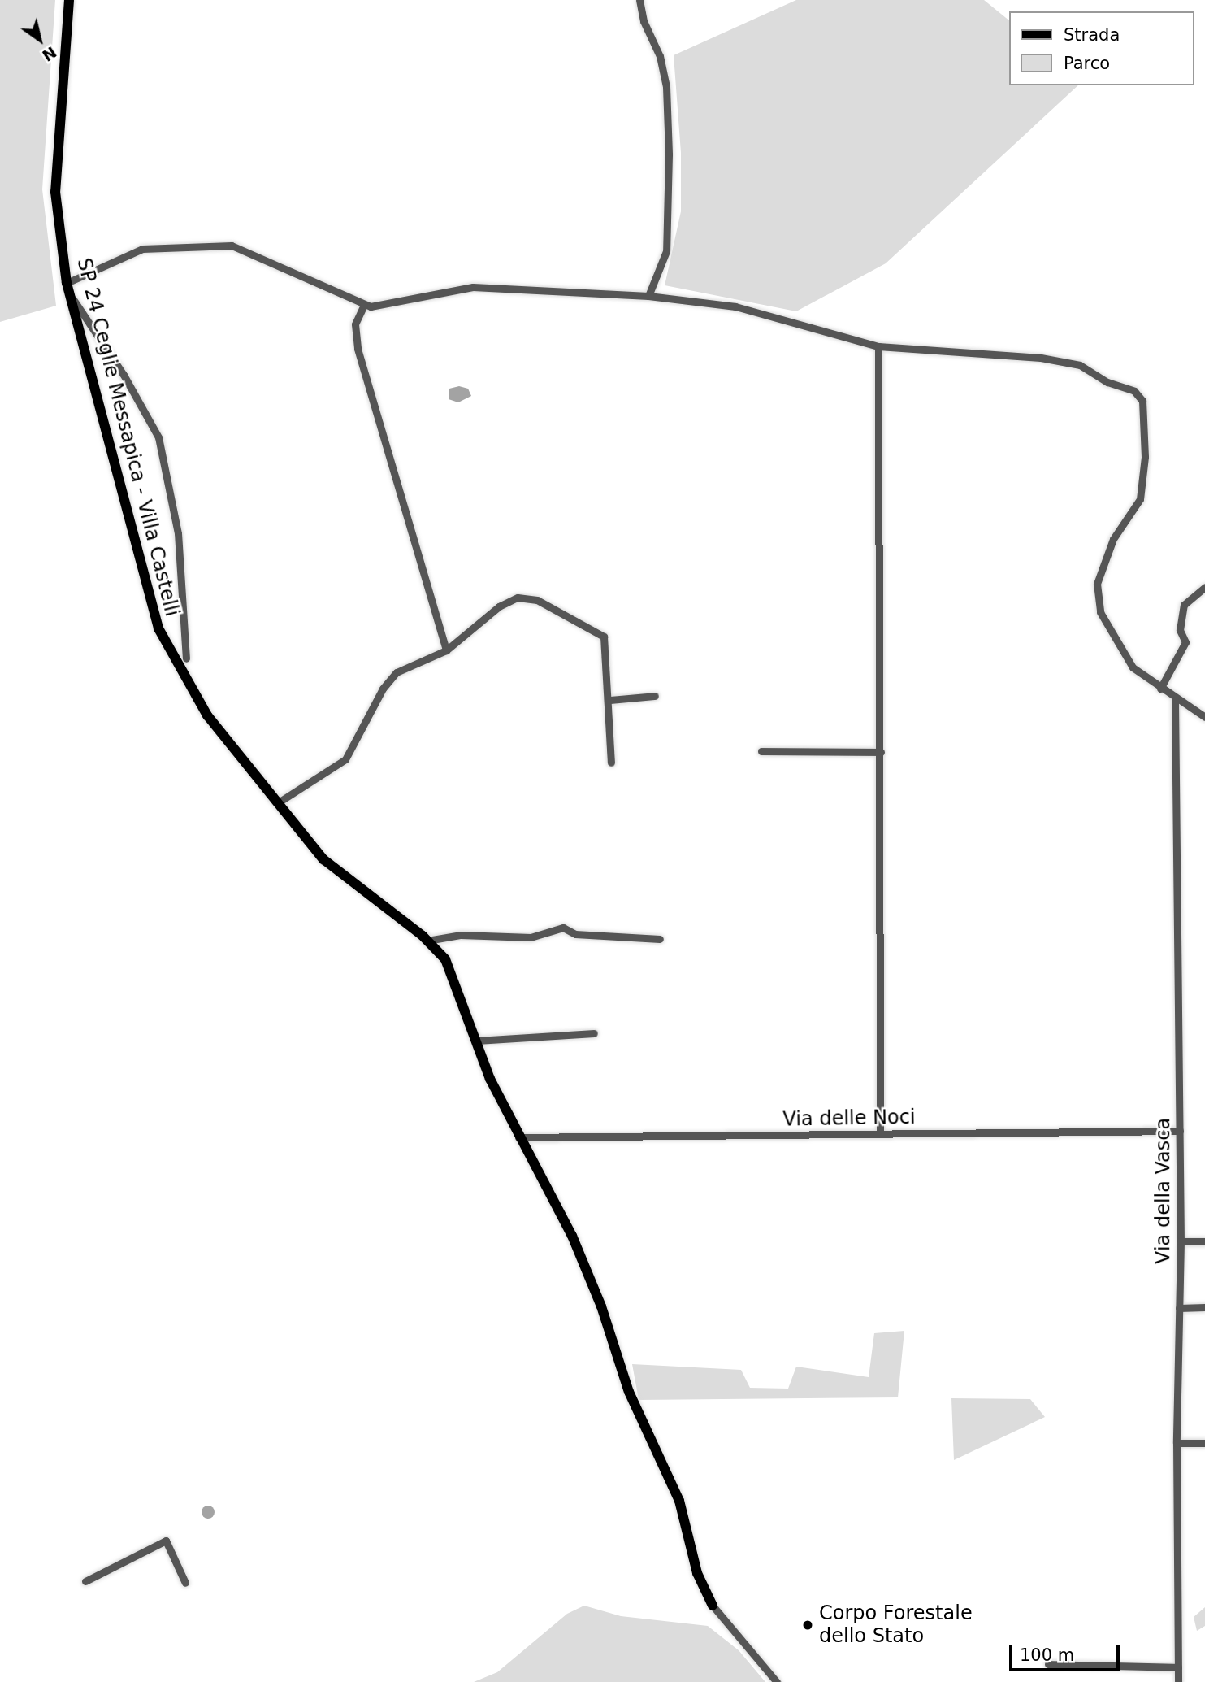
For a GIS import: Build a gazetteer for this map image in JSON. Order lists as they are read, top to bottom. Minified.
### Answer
{"streets":{"main road":["SP 24 Ceglie Messapica - Villa Castelli"],"street":["Via delle Noci","Via della Vasca"]},"crossings":[["SP 24 Ceglie Messapica - Villa Castelli","Via delle Noci"],["Via delle Noci","Via della Vasca"]],"places":["Corpo Forestale dello Stato"],"legend":["Strada","Parco"],"scale_bar":"100 m","north":"bottom right"}
